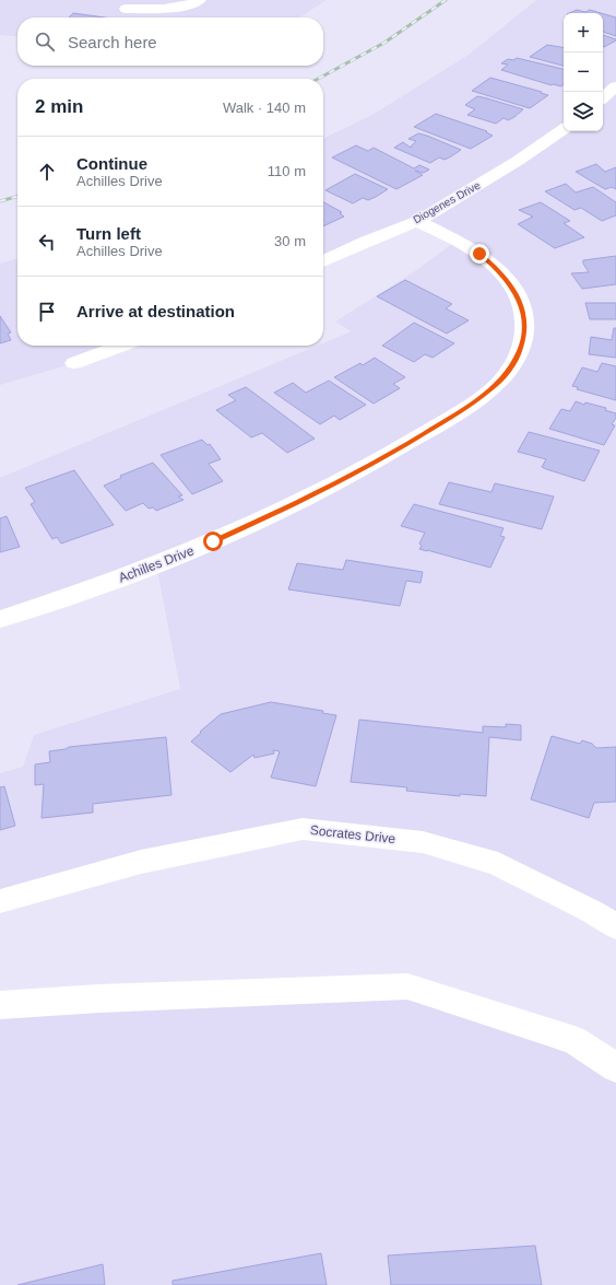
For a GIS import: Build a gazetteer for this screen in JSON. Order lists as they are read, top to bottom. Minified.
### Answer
{"streets":{"street":["Diogenes Drive","Achilles Drive","Socrates Drive"]},"crossings":[["Diogenes Drive","Achilles Drive"]],"page":{"map_buttons":["+","−"],"search":"Search here","heading":["2 min","Walk · 140 m"],"list":[["Continue","Achilles Drive","110 m"],["Turn left","Achilles Drive","30 m"],"Arrive at destination"]}}
